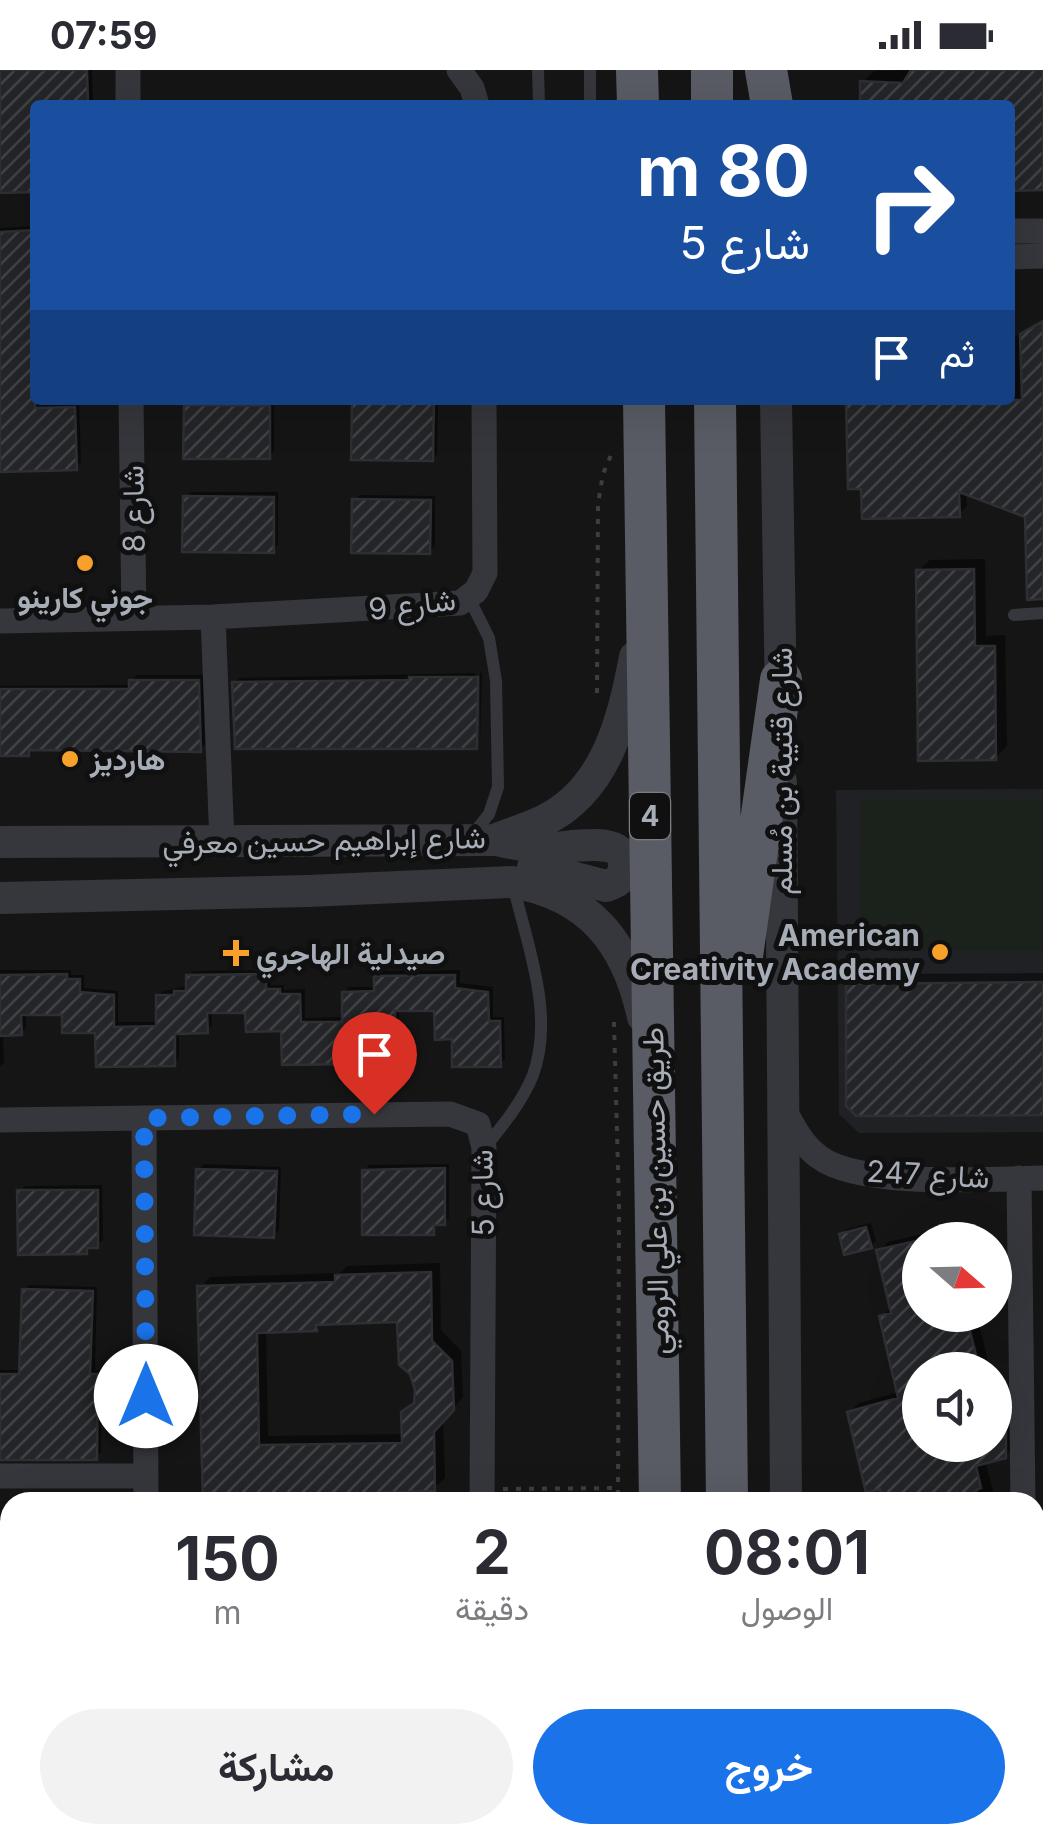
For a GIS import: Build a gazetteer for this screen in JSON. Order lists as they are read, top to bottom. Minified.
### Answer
{"streets":{"highway":["4","طريق حسين بن علي الرومي"],"street":["شارع 8","شارع 9","شارع قتيبة بن مُسلم","شارع إبراهيم حسين معرفي","شارع 247","شارع 5"]},"crossings":[["شارع 8","شارع 9"],["شارع قتيبة بن مُسلم","شارع 247"],["شارع إبراهيم حسين معرفي","طريق حسين بن علي الرومي"]],"places":{"other":["جوني كارينو","هارديز","American Creativity Academy"],"health":["صيدلية الهاجري"]},"north":"right","page":{"status":"07:59","turn":["80 m","شارع 5"],"then":"ثم","eta":["08:01","الوصول","2","دقيقة","150","m"],"buttons":["خروج","مشاركة"]}}
